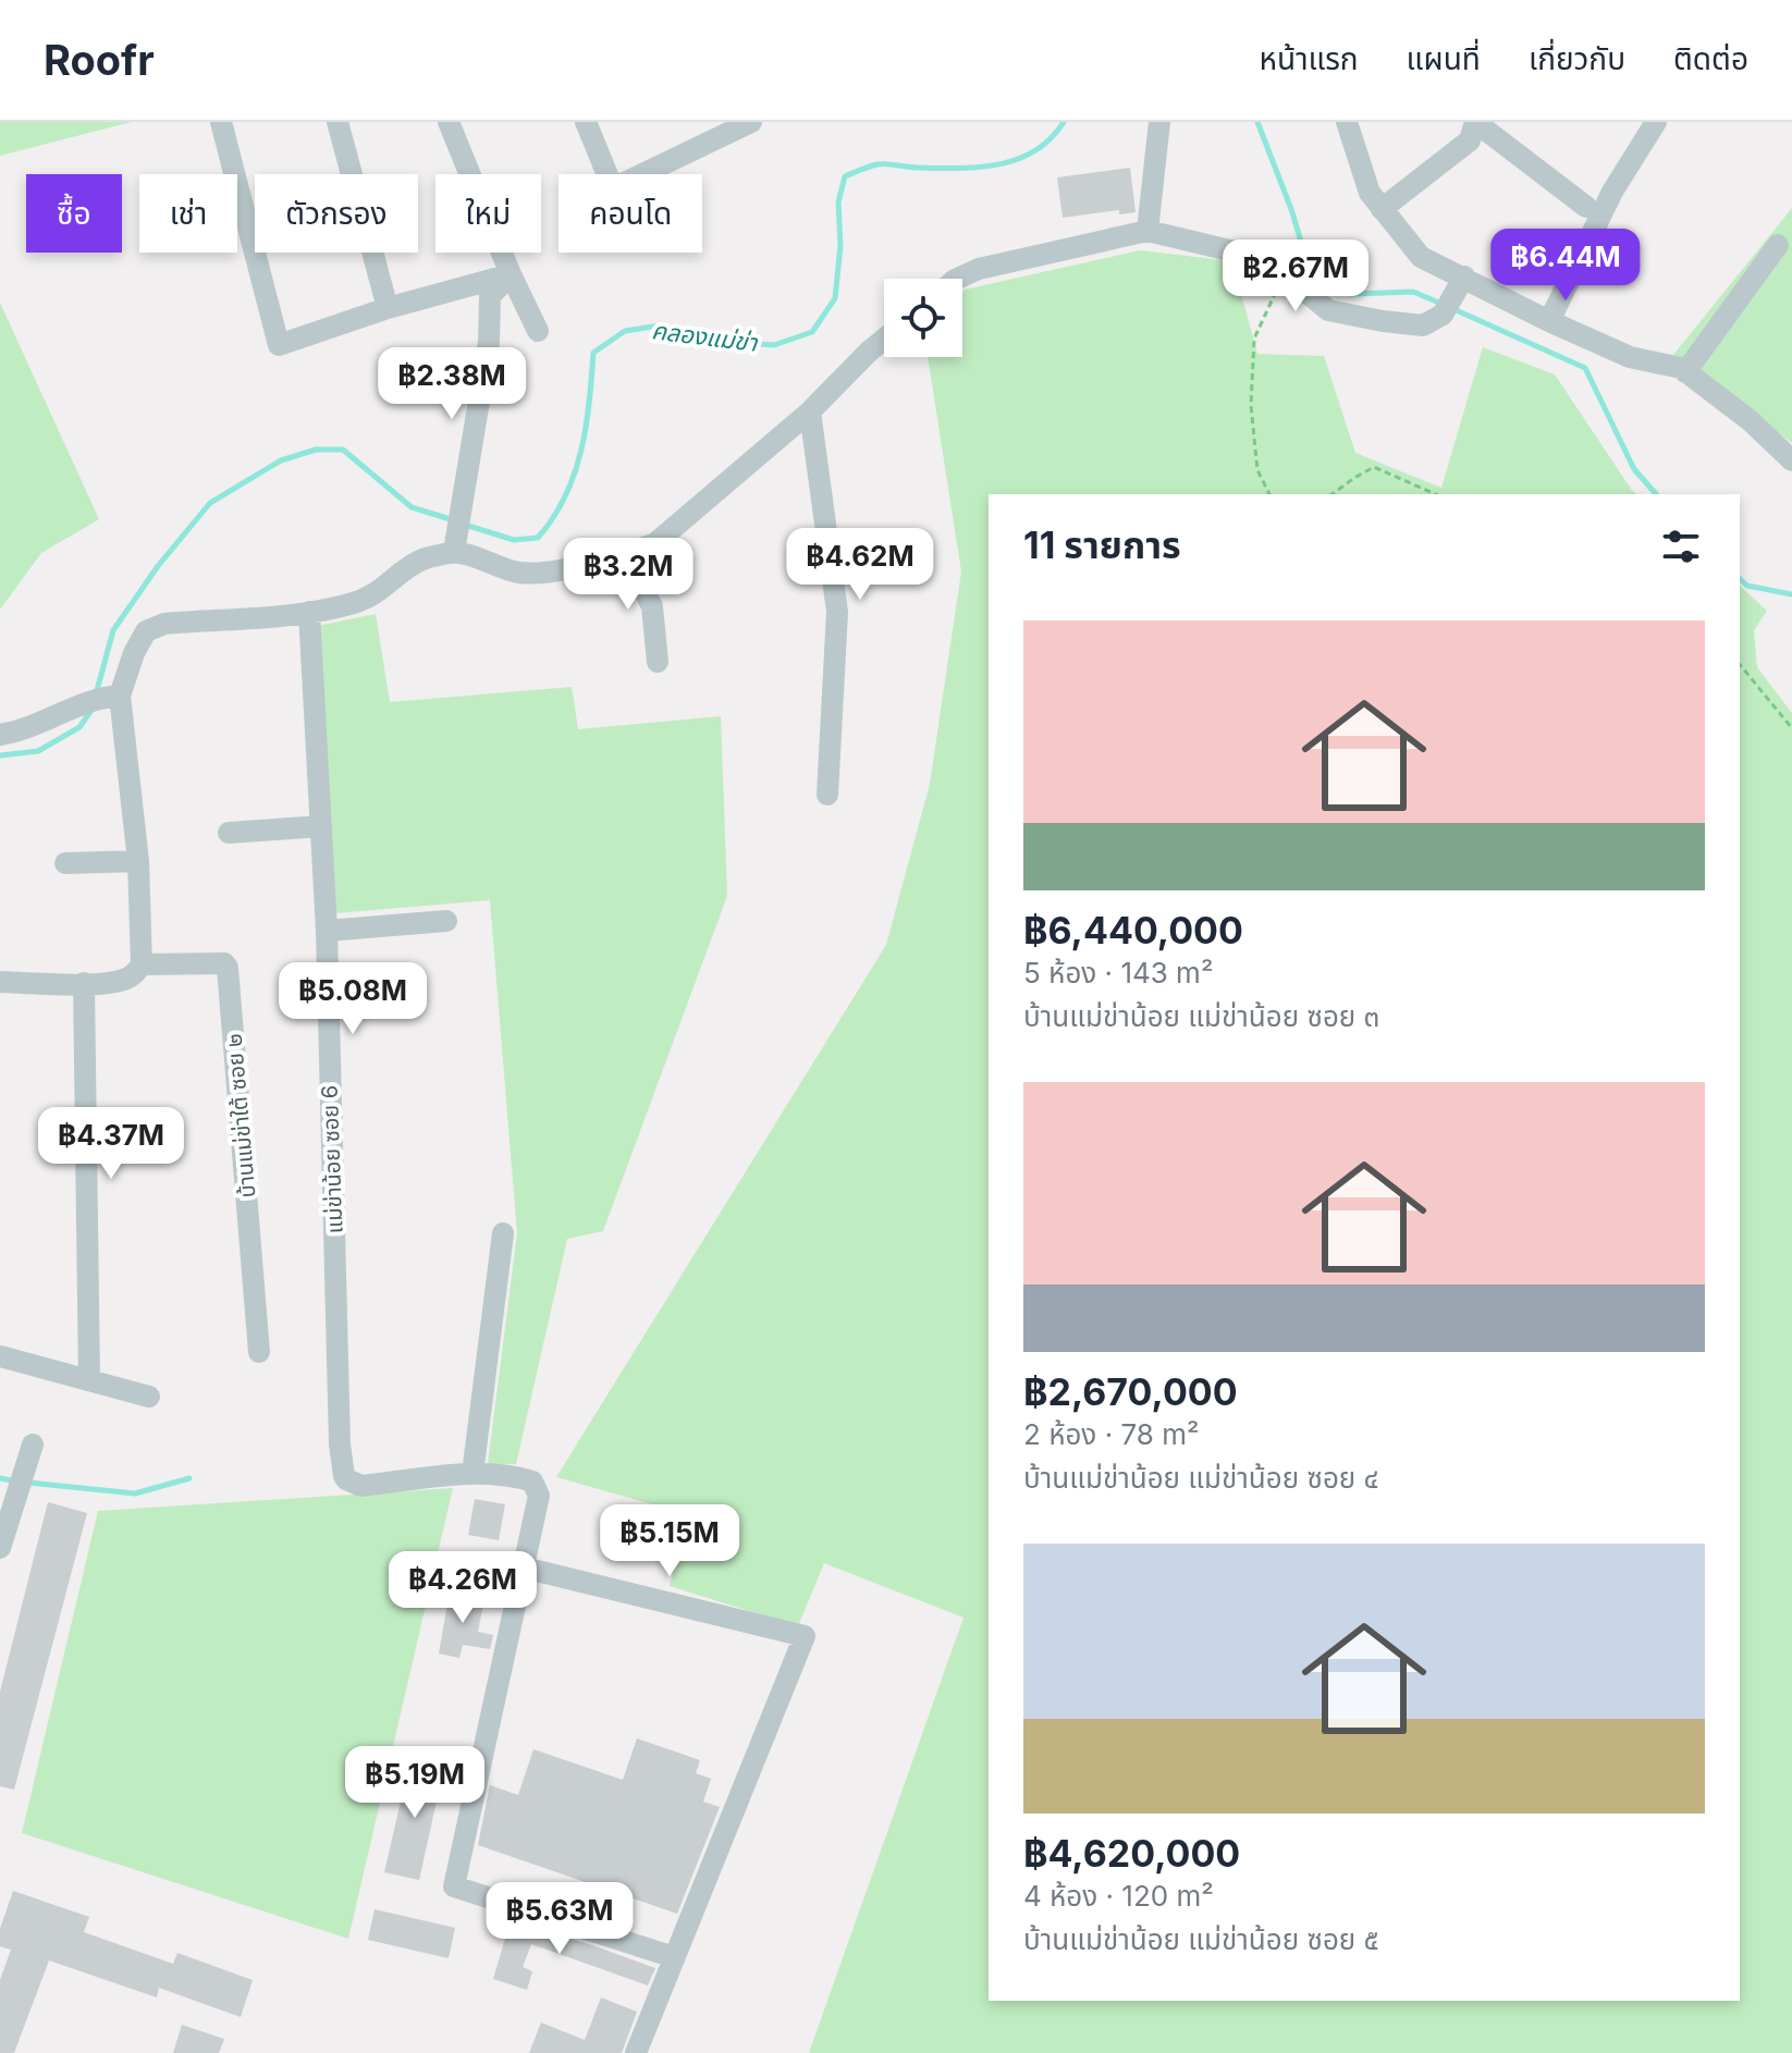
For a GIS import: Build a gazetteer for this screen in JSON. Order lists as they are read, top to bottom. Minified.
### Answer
{"streets":{"street":["บ้านแม่ข่าใต้ ซอย ๒","แม่ข่าน้อย ซอย 6"]},"water":["คลองแม่ข่า"],"page":{"header":"Roofr","nav":["หน้าแรก","แผนที่","เกี่ยวกับ","ติดต่อ"],"chip":["ซื้อ","เช่า","ตัวกรอง","ใหม่","คอนโด"],"price":["฿6.44M","฿2.67M","฿2.38M","฿4.62M","฿3.2M","฿5.08M","฿4.37M","฿5.15M","฿4.26M","฿5.19M","฿5.63M"],"heading":"11 รายการ","list":[{"name":"฿6,440,000","note":"5 ห้อง · 143 m² · บ้านแม่ข่าน้อย แม่ข่าน้อย ซอย ๓"},{"name":"฿2,670,000","note":"2 ห้อง · 78 m² · บ้านแม่ข่าน้อย แม่ข่าน้อย ซอย ๔"},{"name":"฿4,620,000","note":"4 ห้อง · 120 m² · บ้านแม่ข่าน้อย แม่ข่าน้อย ซอย ๕"}]}}
